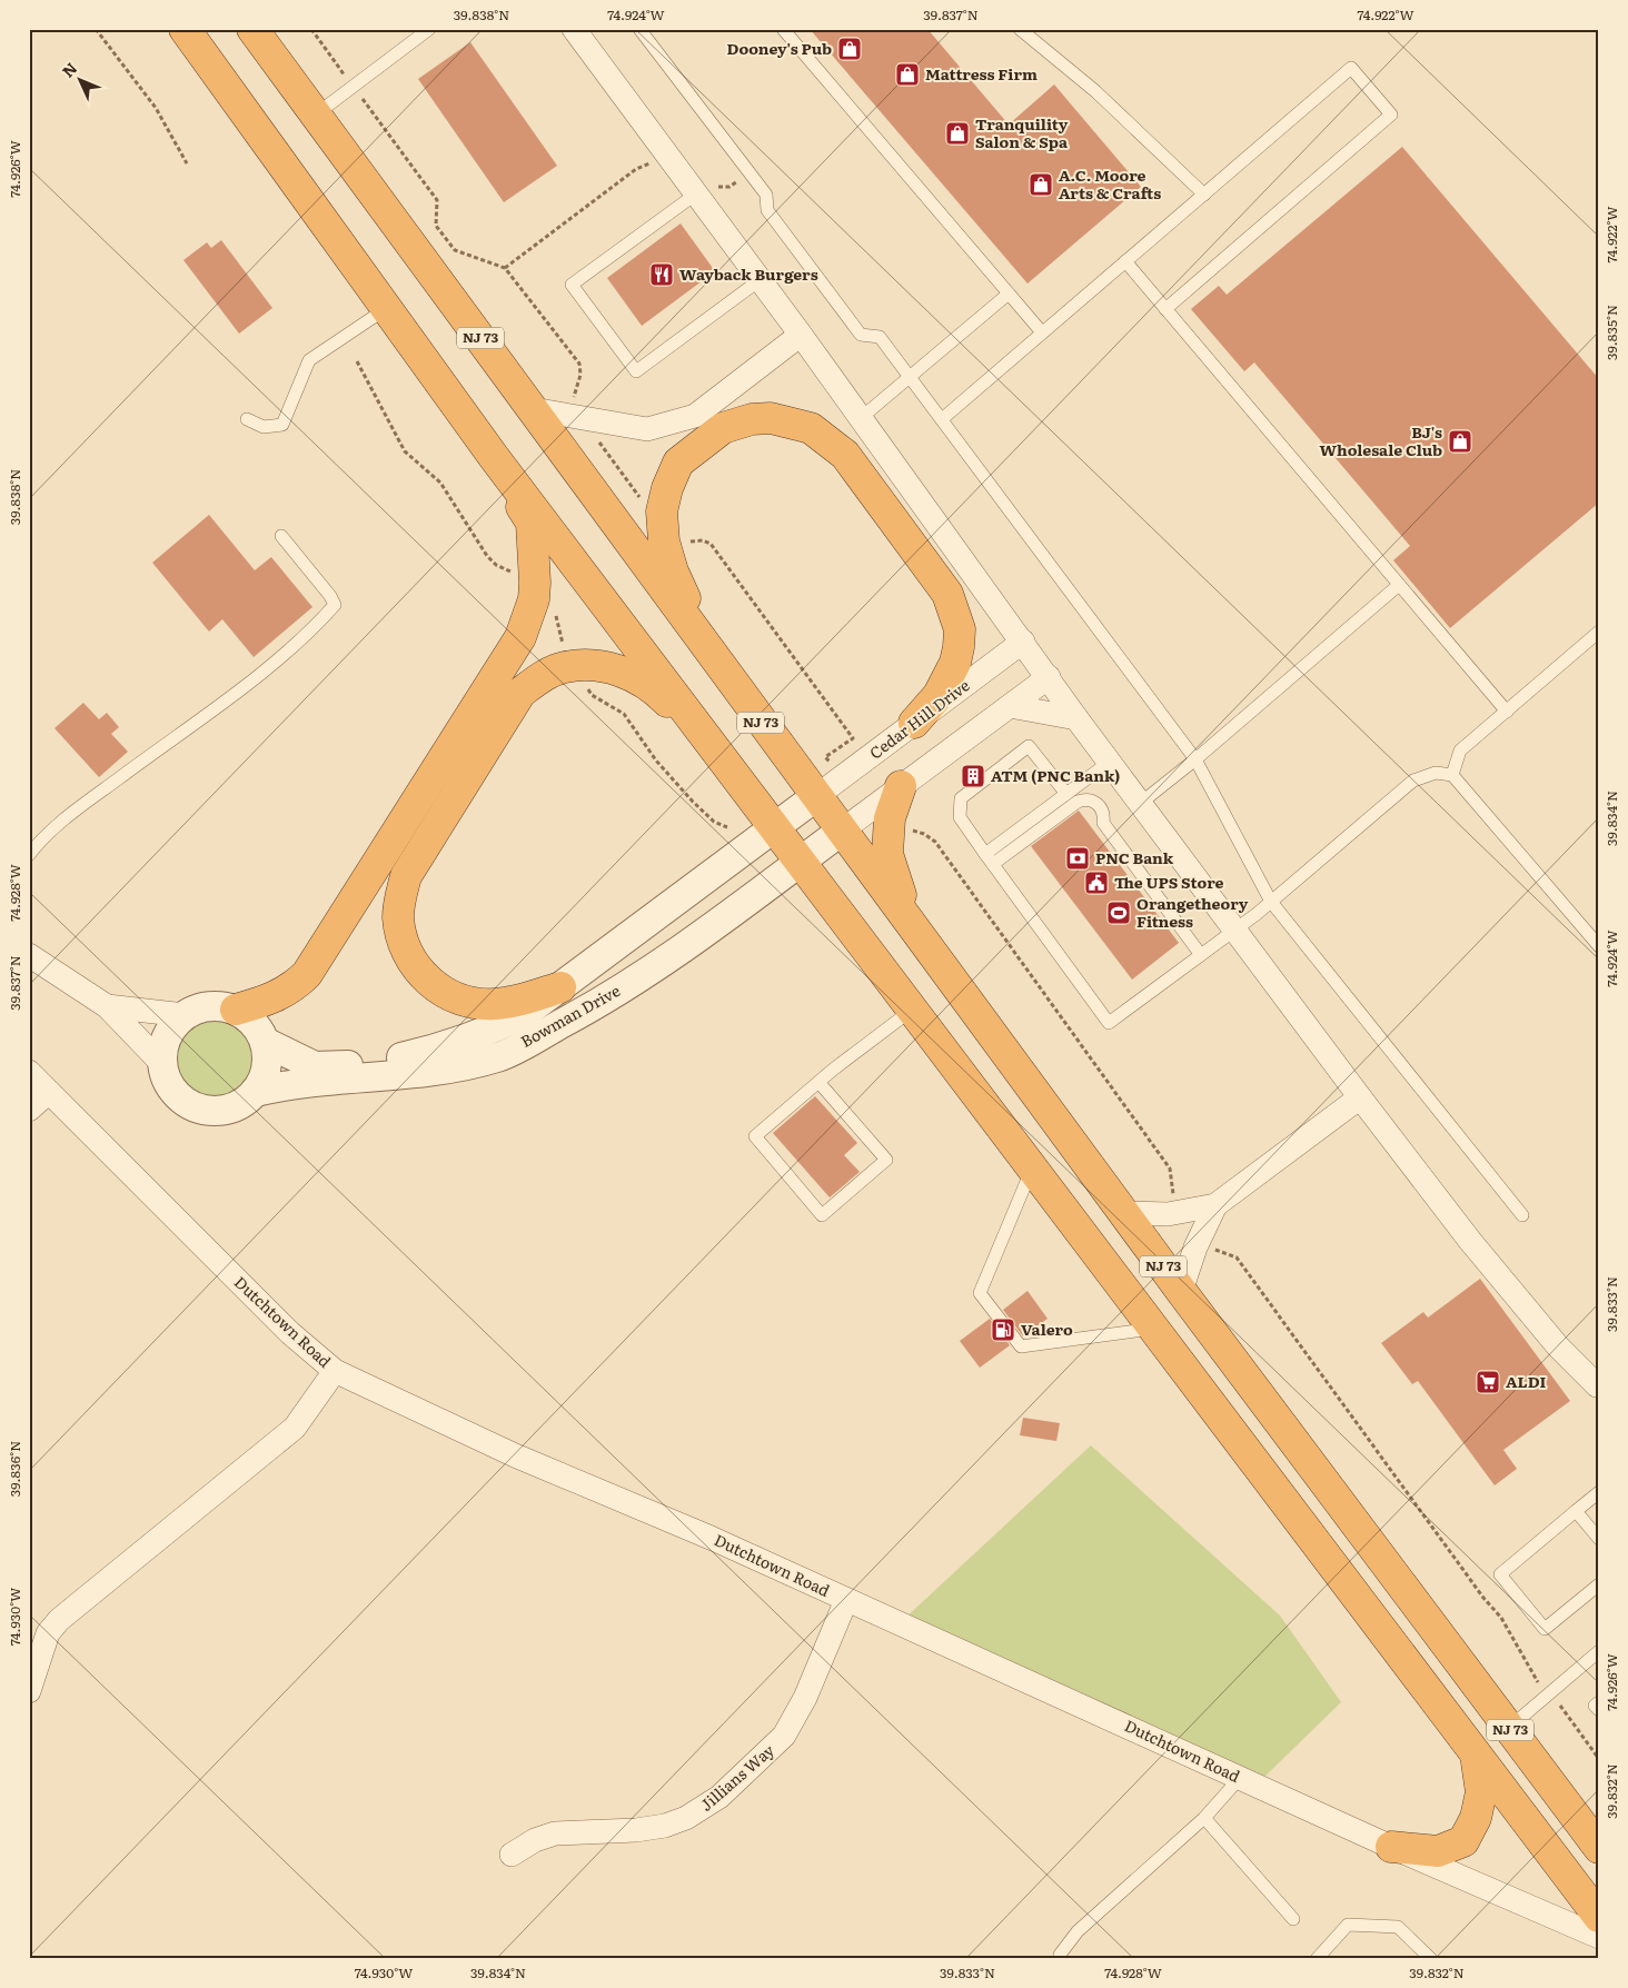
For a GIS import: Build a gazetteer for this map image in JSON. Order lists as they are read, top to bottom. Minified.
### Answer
{"streets":{"highway":["NJ 73"],"street":["Cedar Hill Drive","Bowman Drive","Dutchtown Road","Jillians Way"]},"crossings":[["NJ 73","Cedar Hill Drive"],["NJ 73","Bowman Drive"],["Cedar Hill Drive","Bowman Drive"],["Dutchtown Road","Jillians Way"]],"places":{"shop":["Dooney's Pub","Mattress Firm","Tranquility Salon & Spa","A.C. Moore Arts & Crafts","BJ's Wholesale Club"],"restaurant":["Wayback Burgers"],"building":["ATM (PNC Bank)"],"bank":["PNC Bank"],"public building":["The UPS Store"],"sports":["Orangetheory Fitness"],"fuel station":["Valero"],"supermarket":["ALDI"]},"north":"top left","coordinates":["39.838°N","74.924°W","39.837°N","74.922°W","74.926°W","39.835°N","39.834°N","74.928°W","39.833°N","39.836°N","74.930°W","39.832°N"]}
